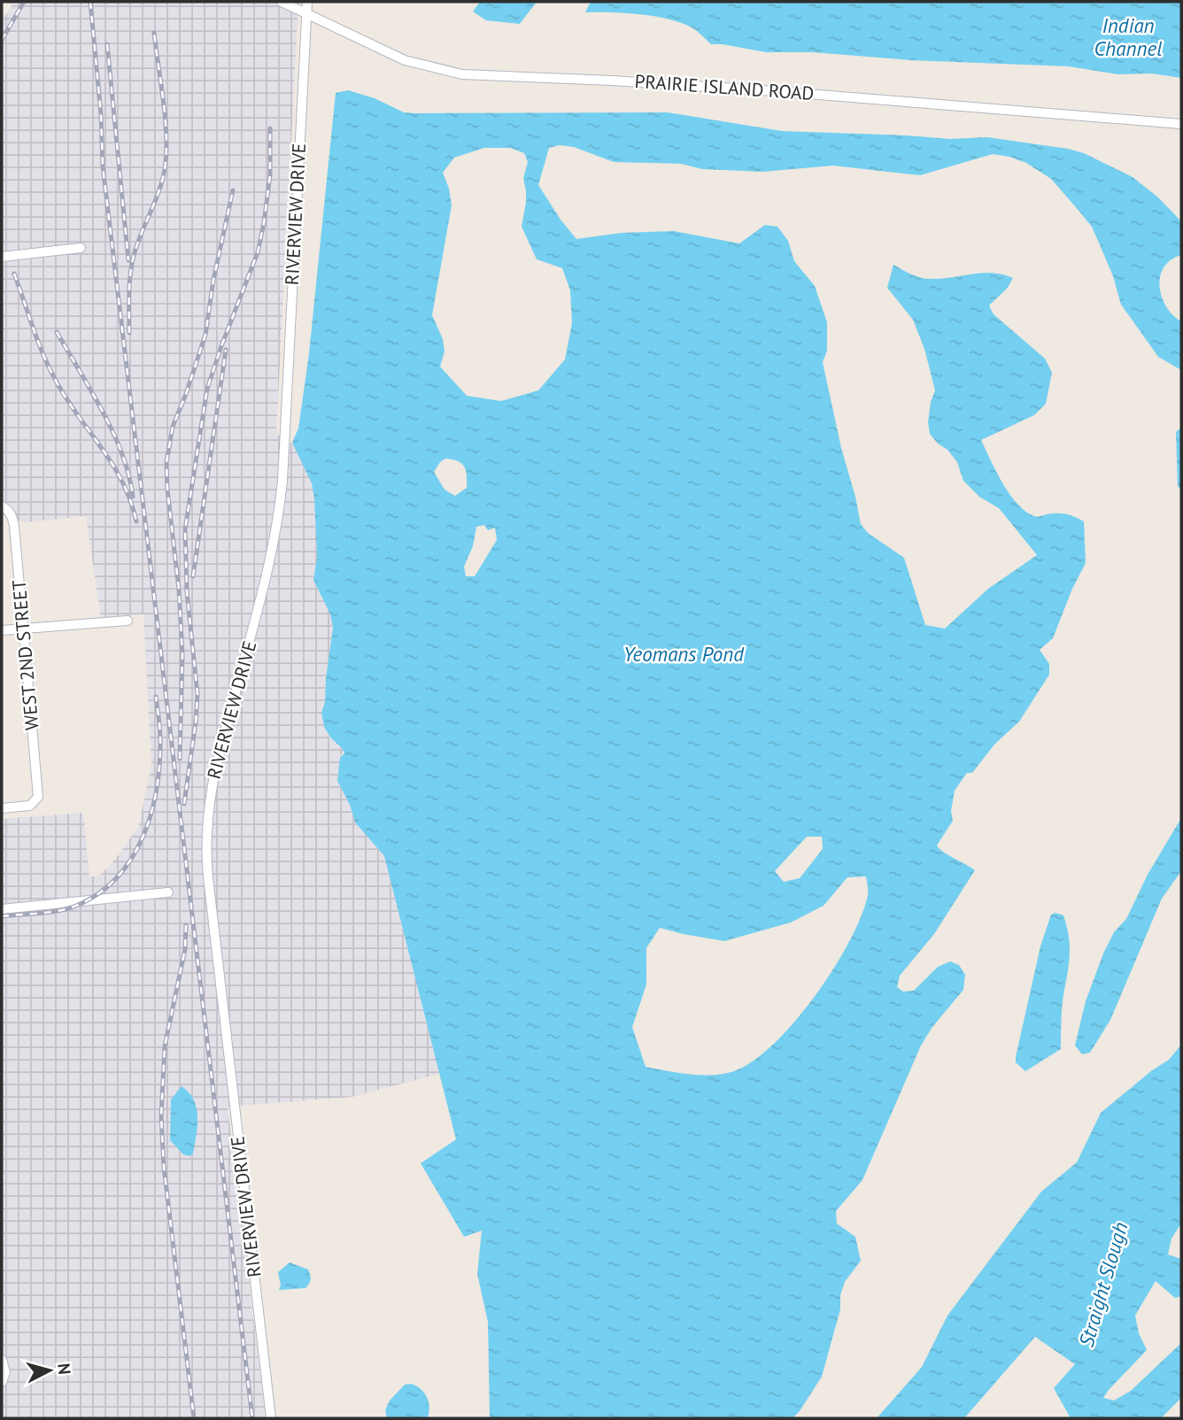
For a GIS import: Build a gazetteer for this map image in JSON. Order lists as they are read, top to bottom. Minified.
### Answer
{"streets":{"street":["PRAIRIE ISLAND ROAD","RIVERVIEW DRIVE","WEST 2ND STREET"]},"crossings":[["PRAIRIE ISLAND ROAD","RIVERVIEW DRIVE"]],"water":["Indian Channel","Yeomans Pond","Straight Slough"],"north":"right"}
